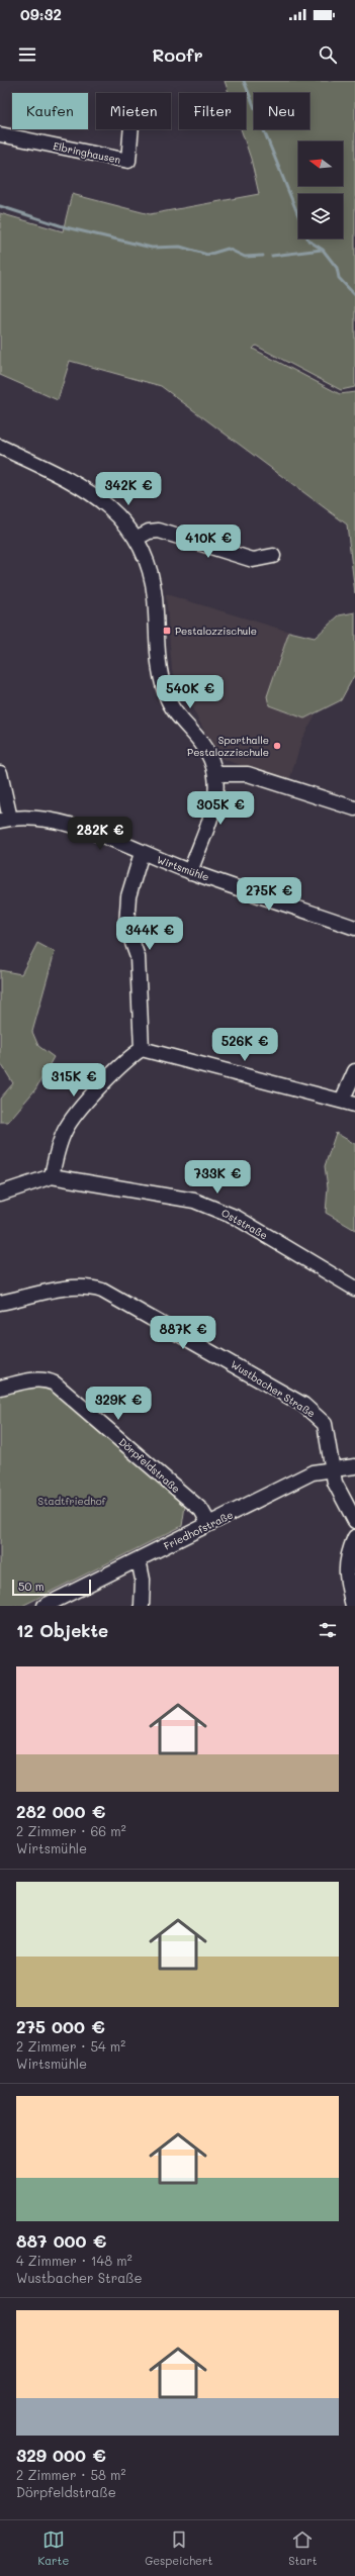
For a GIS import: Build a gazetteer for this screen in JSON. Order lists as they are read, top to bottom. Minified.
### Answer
{"streets":{"street":["Elbringhausen","Wirtsmühle","Oststraße","Wustbacher Straße","Dörpfeldstraße","Friedhofstraße"]},"crossings":[["Wustbacher Straße","Friedhofstraße"],["Dörpfeldstraße","Friedhofstraße"]],"parks":["Stadtfriedhof"],"places":{"transit":["Pestalozzischule"],"other":["Sporthalle Pestalozzischule"]},"scale_bar":"50 m","north":"left","page":{"status":"09:32","header":"Roofr","chip":["Kaufen","Mieten","Filter","Neu"],"price":["342K €","410K €","540K €","305K €","282K €","275K €","344K €","526K €","315K €","733K €","887K €","329K €"],"scale":"50 m","heading":"12 Objekte","list":[{"name":"282 000 €","note":"2 Zimmer · 66 m² · Wirtsmühle"},{"name":"275 000 €","note":"2 Zimmer · 54 m² · Wirtsmühle"},{"name":"887 000 €","note":"4 Zimmer · 148 m² · Wustbacher Straße"},{"name":"329 000 €","note":"2 Zimmer · 58 m² · Dörpfeldstraße"}],"tabs":["Karte","Gespeichert","Start"]}}
